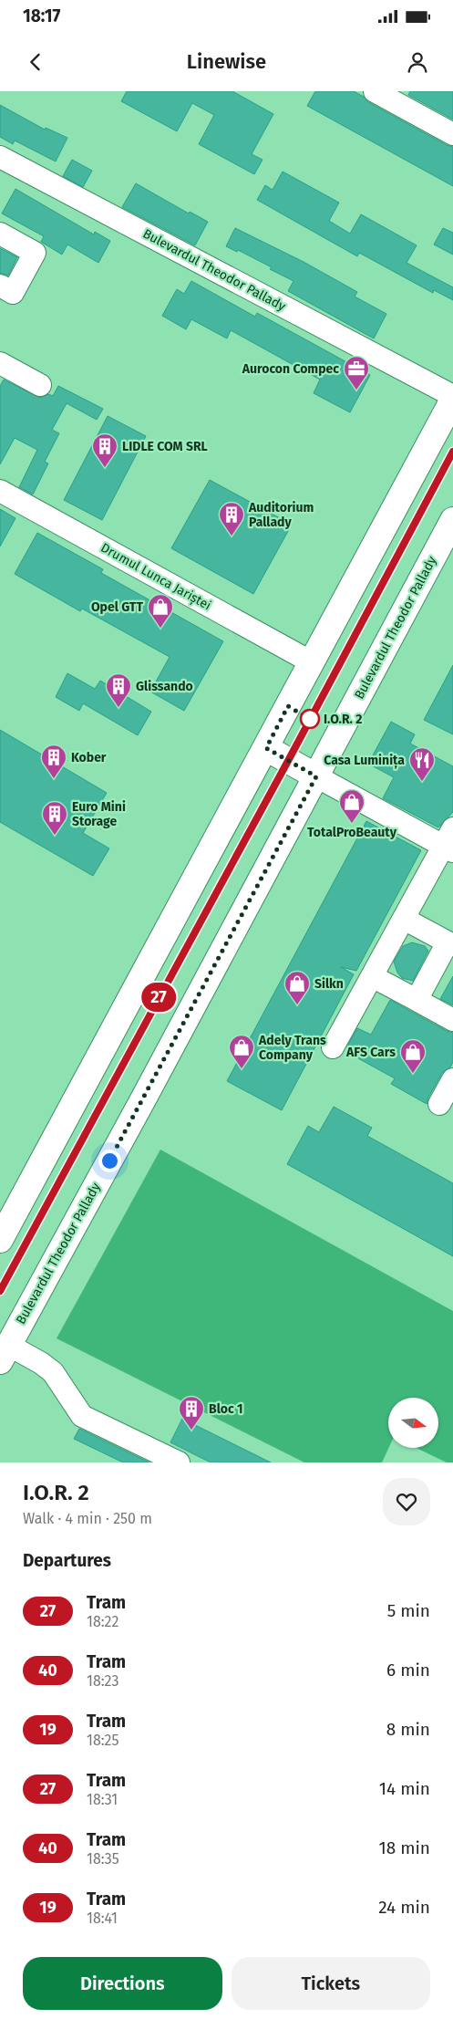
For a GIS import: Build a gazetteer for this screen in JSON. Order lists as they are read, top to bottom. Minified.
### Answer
{"streets":{"main road":["Bulevardul Theodor Pallady"],"street":["Drumul Lunca Jariștei"]},"places":{"office":["Aurocon Compec"],"building":["LIDLE COM SRL","Auditorium Pallady","Glissando","Kober","Euro Mini Storage","Bloc 1"],"shop":["Opel GTT","TotalProBeauty","Silkn","Adely Trans Company","AFS Cars"],"other":["I.O.R. 2"],"restaurant":["Casa Luminița"]},"lines":["tram line 27"],"north":"right","page":{"status":"18:17","header":"Linewise","on_map":"27","heading":[["I.O.R. 2","Walk · 4 min · 250 m"],"Departures"],"list":[{"mark":"27","name":"Tram","note":"18:22","value":"5 min"},{"mark":"40","name":"Tram","note":"18:23","value":"6 min"},{"mark":"19","name":"Tram","note":"18:25","value":"8 min"},{"mark":"27","name":"Tram","note":"18:31","value":"14 min"},{"mark":"40","name":"Tram","note":"18:35","value":"18 min"},{"mark":"19","name":"Tram","note":"18:41","value":"24 min"}],"buttons":["Directions","Tickets"]}}
